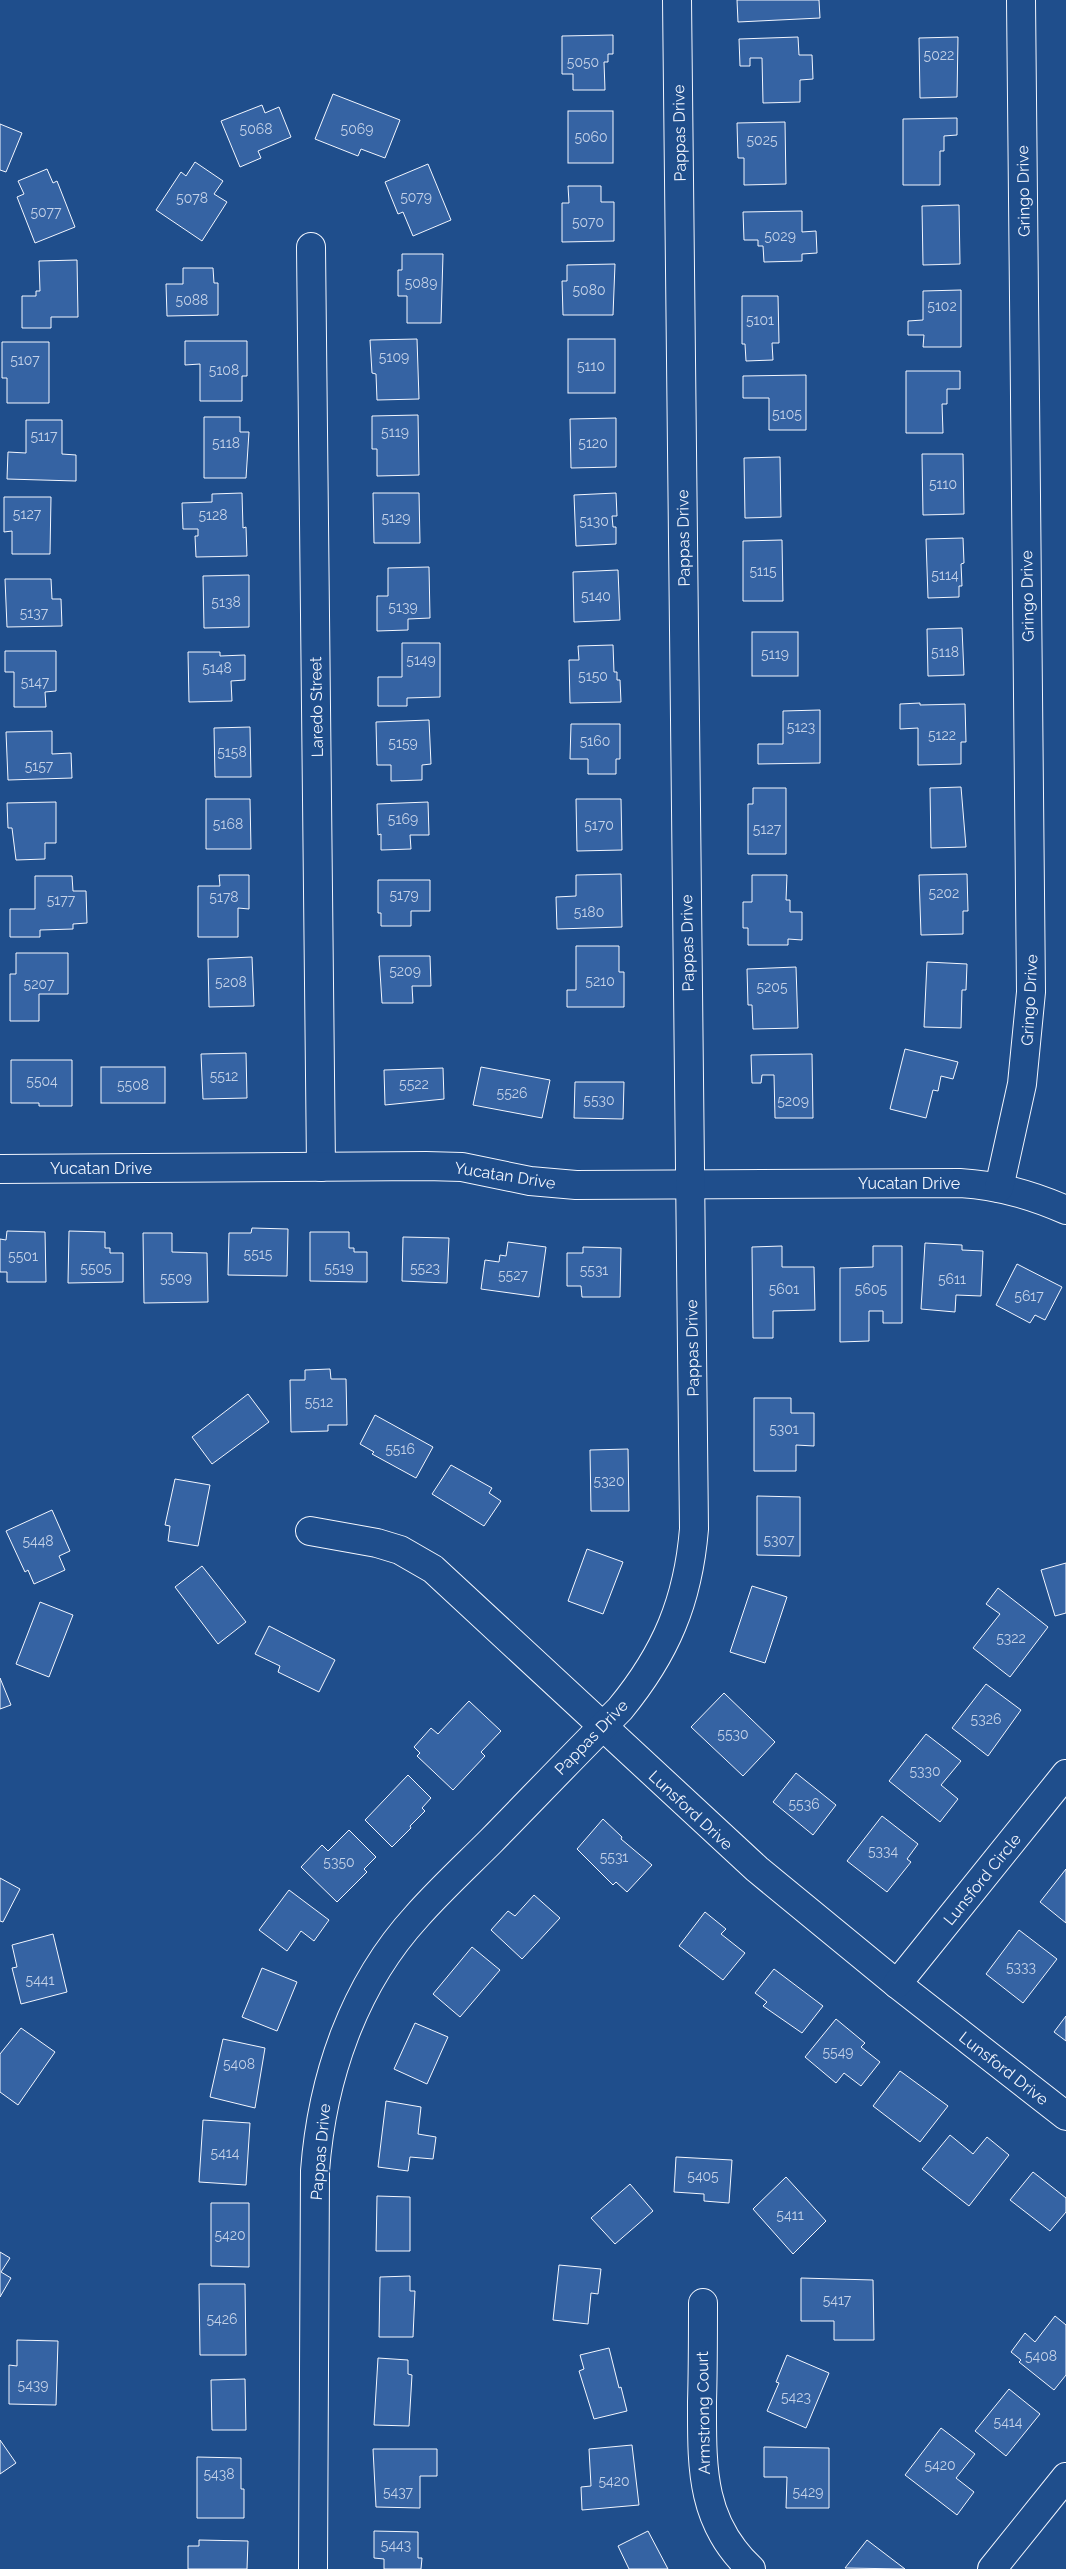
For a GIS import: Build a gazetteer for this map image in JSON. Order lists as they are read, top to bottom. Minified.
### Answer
{"streets":{"street":["Pappas Drive","Gringo Drive","Laredo Street","Yucatan Drive","Lunsford Drive","Lunsford Circle","Armstrong Court"]},"crossings":[["Pappas Drive","Yucatan Drive"],["Pappas Drive","Lunsford Drive"],["Gringo Drive","Yucatan Drive"],["Laredo Street","Yucatan Drive"],["Lunsford Drive","Lunsford Circle"]],"house_numbers":["5022","5050","5068","5069","5060","5025","5079","5078","5077","5070","5029","5089","5080","5088","5102","5101","5109","5107","5110","5108","5105","5119","5117","5118","5120","5110","5127","5128","5129","5130","5115","5114","5140","5138","5139","5137","5118","5119","5149","5148","5150","5147","5123","5122","5160","5159","5158","5157","5169","5168","5170","5127","5202","5179","5178","5177","5180","5209","5210","5208","5207","5205","5512","5504","5522","5508","5526","5530","5209","5515","5501","5505","5519","5523","5531","5527","5509","5611","5601","5605","5617","5512","5301","5516","5320","5307","5448","5322","5326","5530","5330","5536","5334","5531","5350","5333","5441","5549","5408","5414","5405","5411","5420","5417","5426","5408","5439","5423","5414","5420","5438","5420","5437","5429","5443"]}
